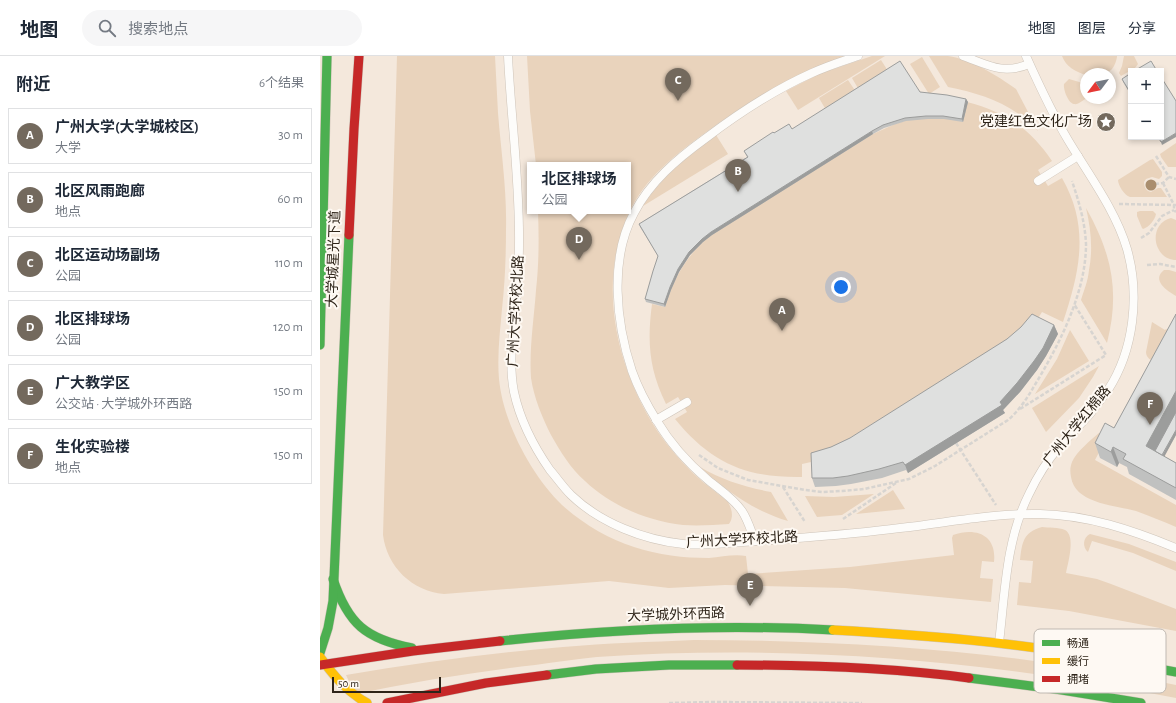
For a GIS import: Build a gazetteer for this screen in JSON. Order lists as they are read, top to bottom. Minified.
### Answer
{"streets":{"main road":["大学城星光下道","大学城外环西路"],"lane":["广州大学环校北路","广州大学红棉路"]},"crossings":[["广州大学环校北路","广州大学红棉路"],["广州大学红棉路","大学城外环西路"]],"places":{"place":["党建红色文化广场"]},"legend":["畅通","缓行","拥堵"],"scale_bar":"50 m","north":"bottom left","page":{"header":"地图","search":"搜索地点","nav":["地图","图层","分享"],"heading":["附近","6个结果"],"map_buttons":["+","−"],"pins":["C","B","D","A","F","E"],"list":[{"mark":"A","name":"广州大学(大学城校区)","note":"大学","value":"30 m"},{"mark":"B","name":"北区风雨跑廊","note":"地点","value":"60 m"},{"mark":"C","name":"北区运动场副场","note":"公园","value":"110 m"},{"mark":"D","name":"北区排球场","note":"公园","value":"120 m"},{"mark":"E","name":"广大教学区","note":"公交站 · 大学城外环西路","value":"150 m"},{"mark":"F","name":"生化实验楼","note":"地点","value":"150 m"}],"popup":["北区排球场","公园"],"scale":"50 m"}}
